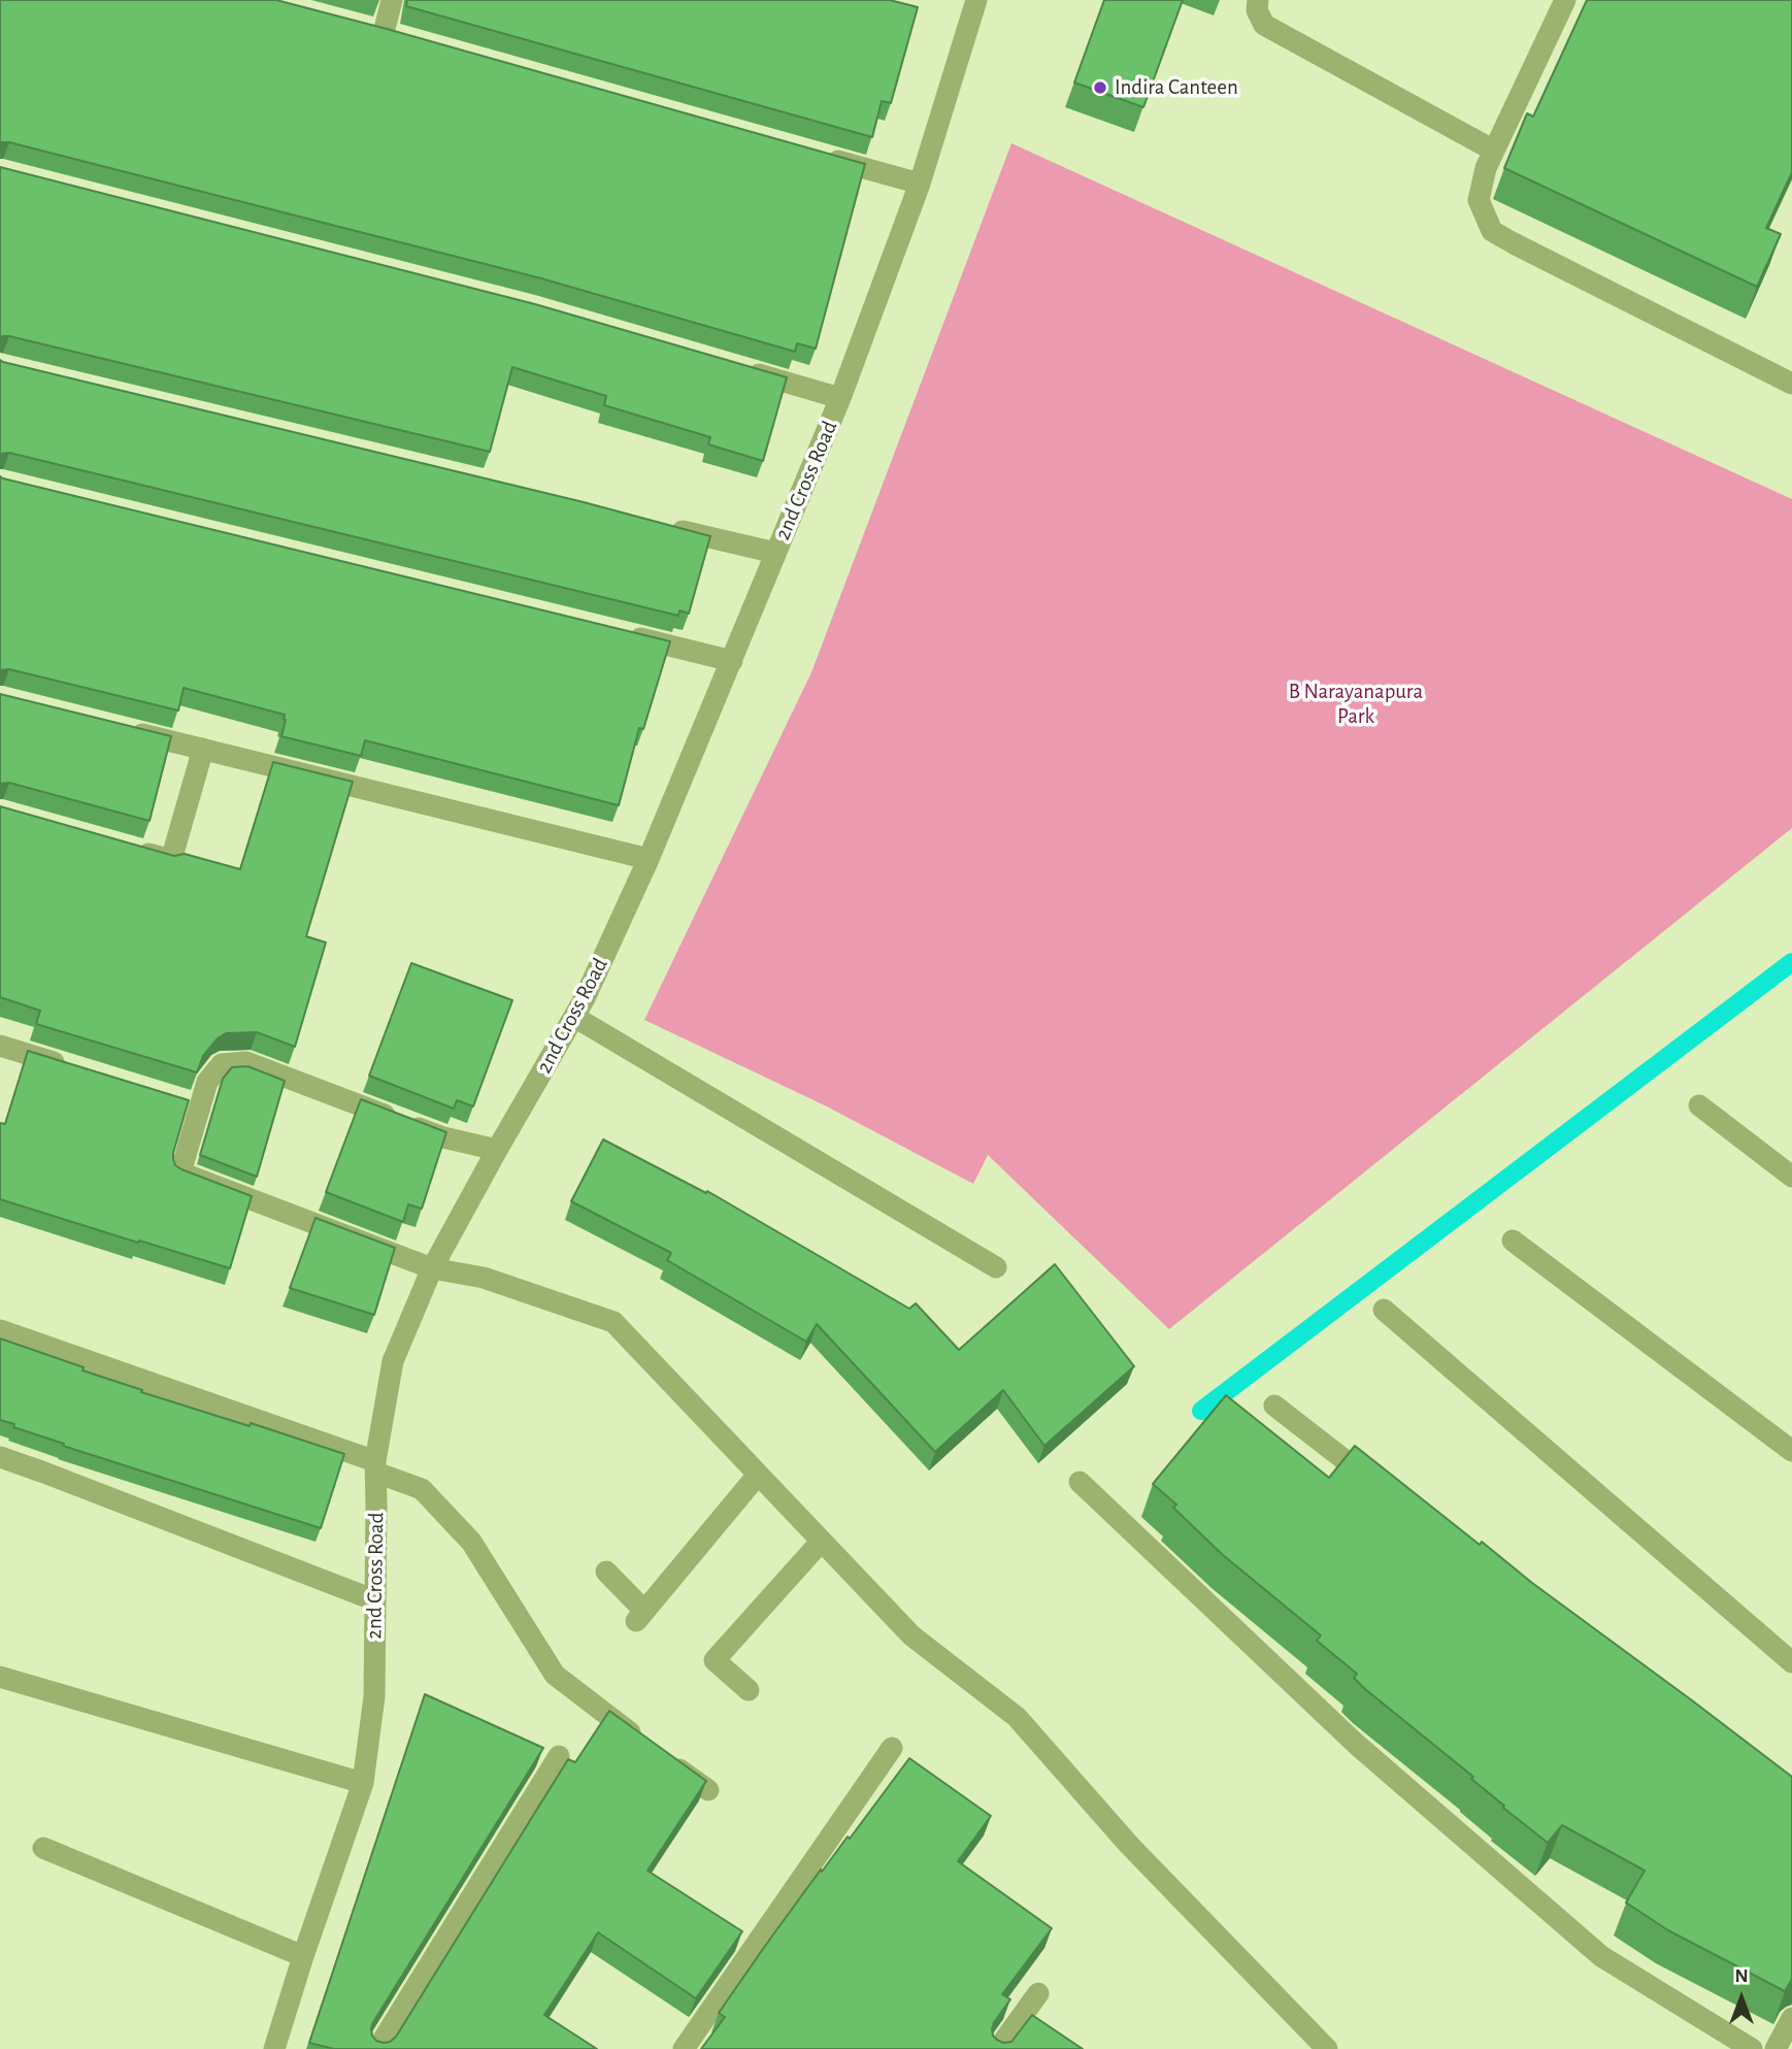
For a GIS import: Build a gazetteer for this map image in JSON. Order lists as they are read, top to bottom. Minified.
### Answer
{"streets":{"street":["2nd Cross Road"]},"parks":["B Narayanapura Park"],"places":["Indira Canteen"],"north":"top"}
